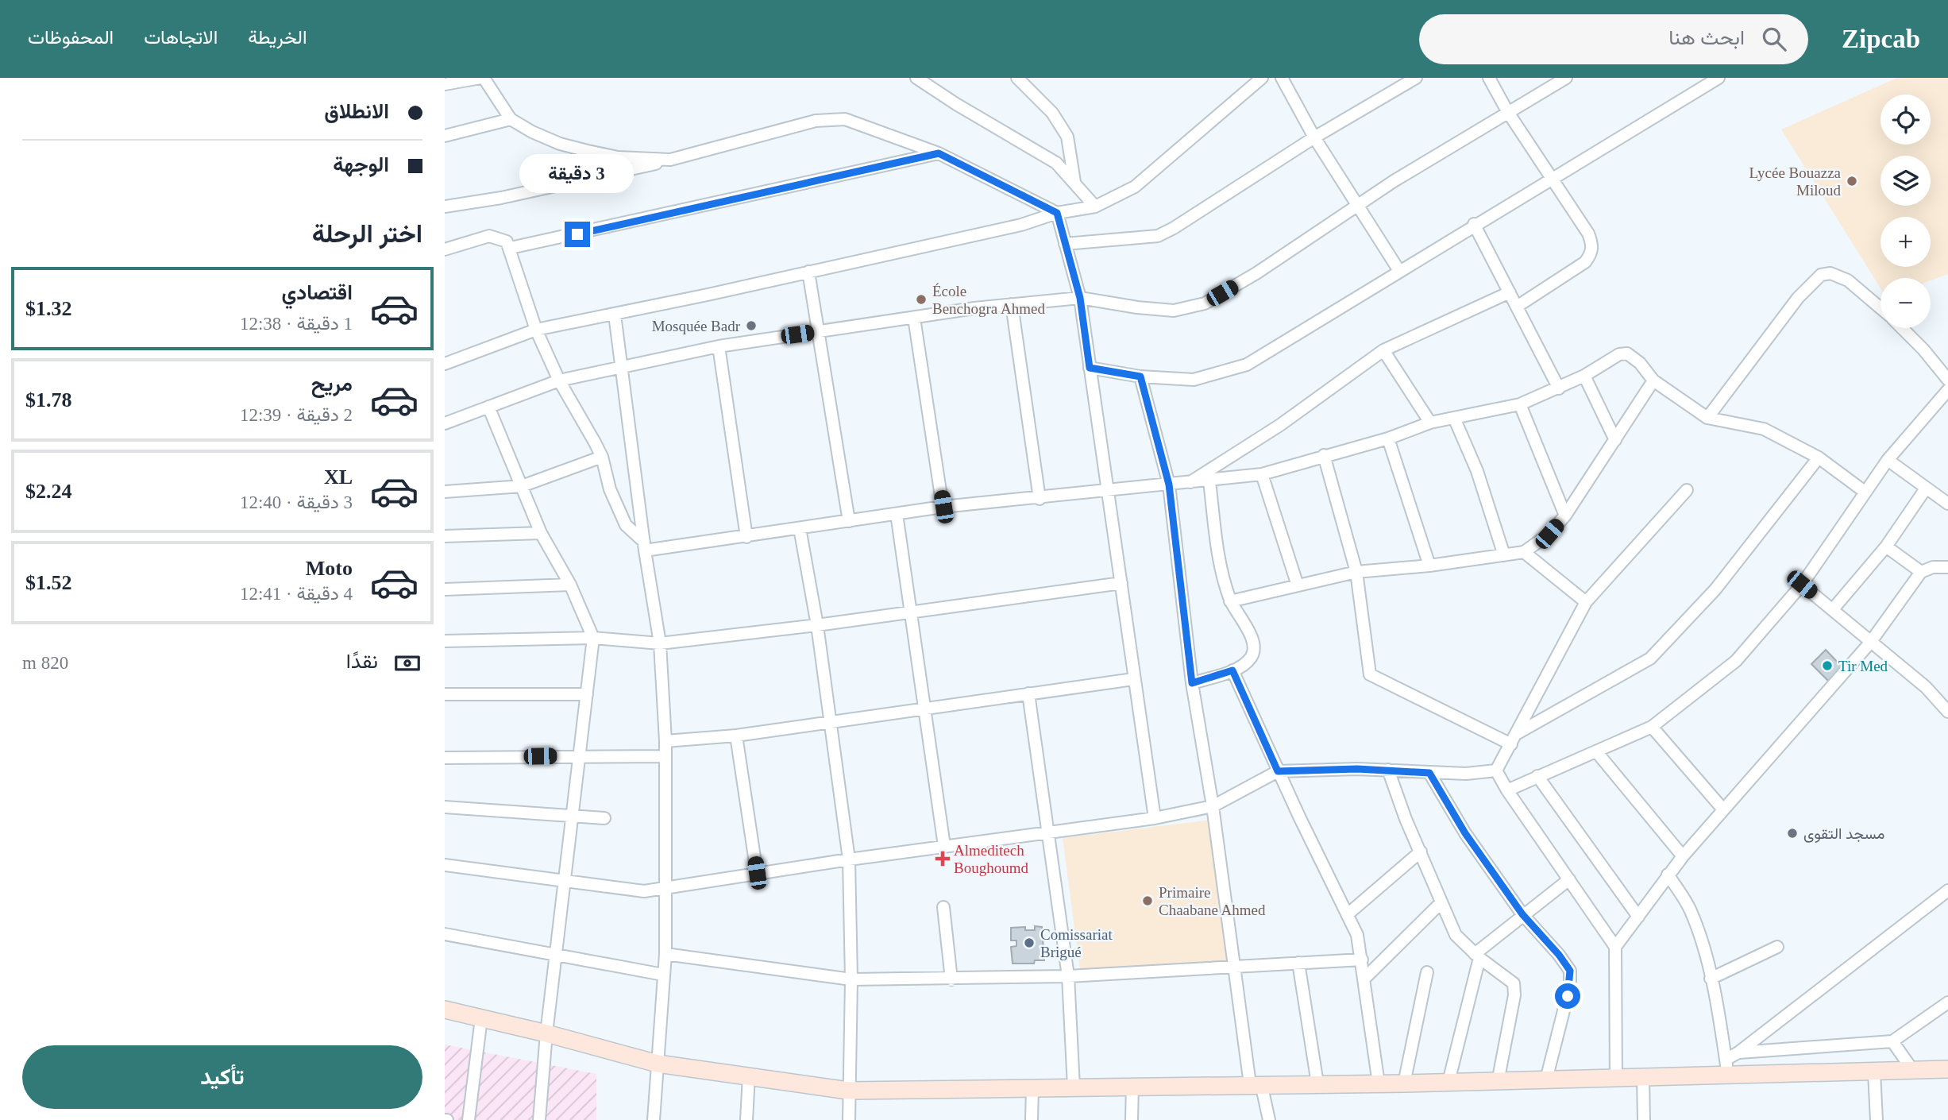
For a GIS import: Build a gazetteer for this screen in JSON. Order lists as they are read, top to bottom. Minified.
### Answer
{"places":{"other":["Lycée Bouazza Miloud","École Benchogra Ahmed","Mosquée Badr","Tir Med","مسجد التقوى","Primaire Chaabane Ahmed","Comissariat Brigué"],"health":["Almeditech Boughoumd"]},"page":{"header":"Zipcab","search":"ابحث هنا","nav":["الخريطة","الاتجاهات","المحفوظات"],"banner":["الانطلاق","الوجهة"],"map_buttons":["+","−"],"bubble":"3 دقيقة","heading":"اختر الرحلة","list":[{"name":"اقتصادي","note":"1 دقيقة · 12:38","value":"$1.32"},{"name":"مريح","note":"2 دقيقة · 12:39","value":"$1.78"},{"name":"XL","note":"3 دقيقة · 12:40","value":"$2.24"},{"name":"Moto","note":"4 دقيقة · 12:41","value":"$1.52"}],"pay":["نقدًا","820 m"],"buttons":"تأكيد"}}
